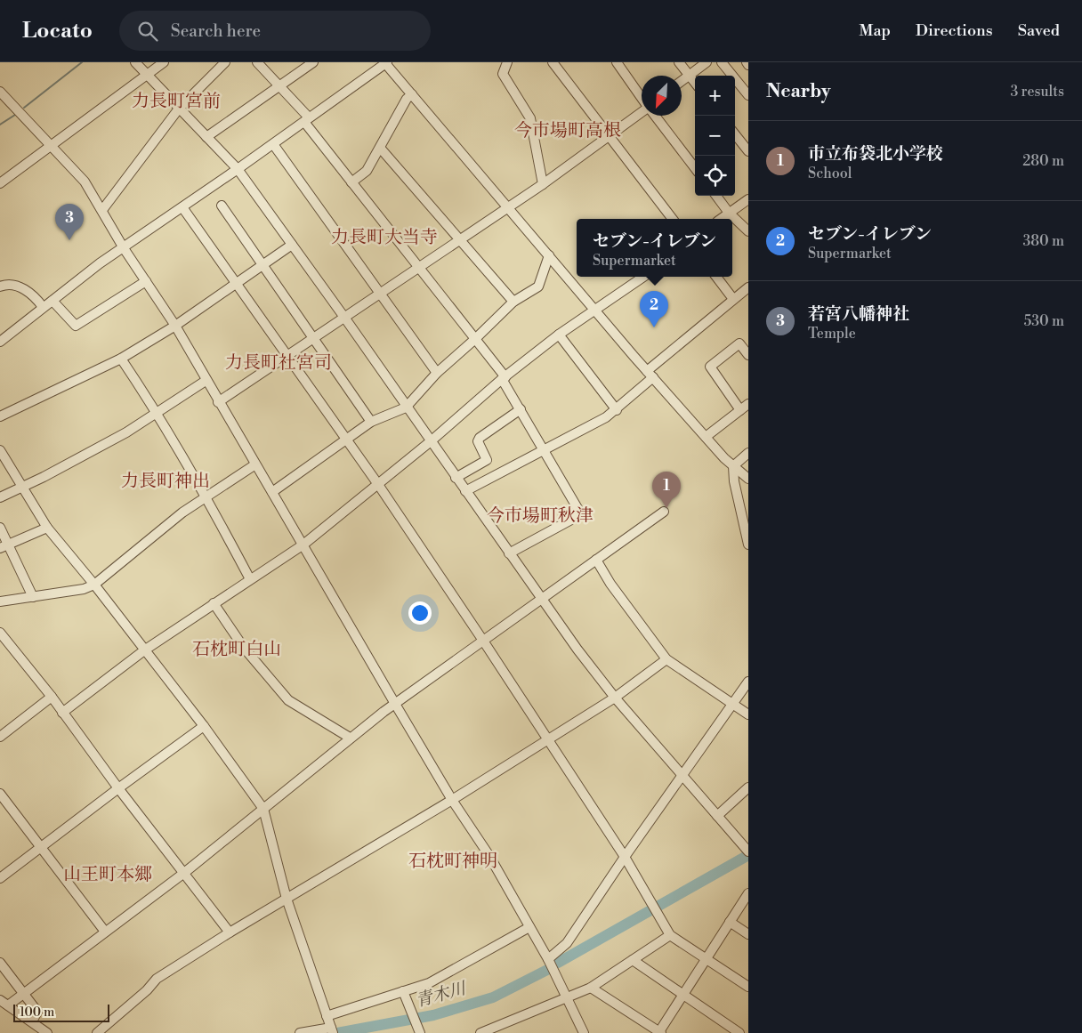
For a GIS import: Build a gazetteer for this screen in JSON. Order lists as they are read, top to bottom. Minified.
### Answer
{"districts":["力長町宮前","今市場町高根","力長町大当寺","力長町社宮司","力長町神出","今市場町秋津","石枕町白山","石枕町神明","山王町本郷"],"water":["青木川"],"scale_bar":"100 m","north":"bottom left","page":{"header":"Locato","search":"Search here","nav":["Map","Directions","Saved"],"heading":["Nearby","3 results"],"map_buttons":["+","−"],"list":[{"mark":"1","name":"市立布袋北小学校","note":"School","value":"280 m"},{"mark":"2","name":"セブン-イレブン","note":"Supermarket","value":"380 m"},{"mark":"3","name":"若宮八幡神社","note":"Temple","value":"530 m"}],"pins":["3","2","1"],"popup":["セブン-イレブン","Supermarket"],"scale":"100 m"}}
